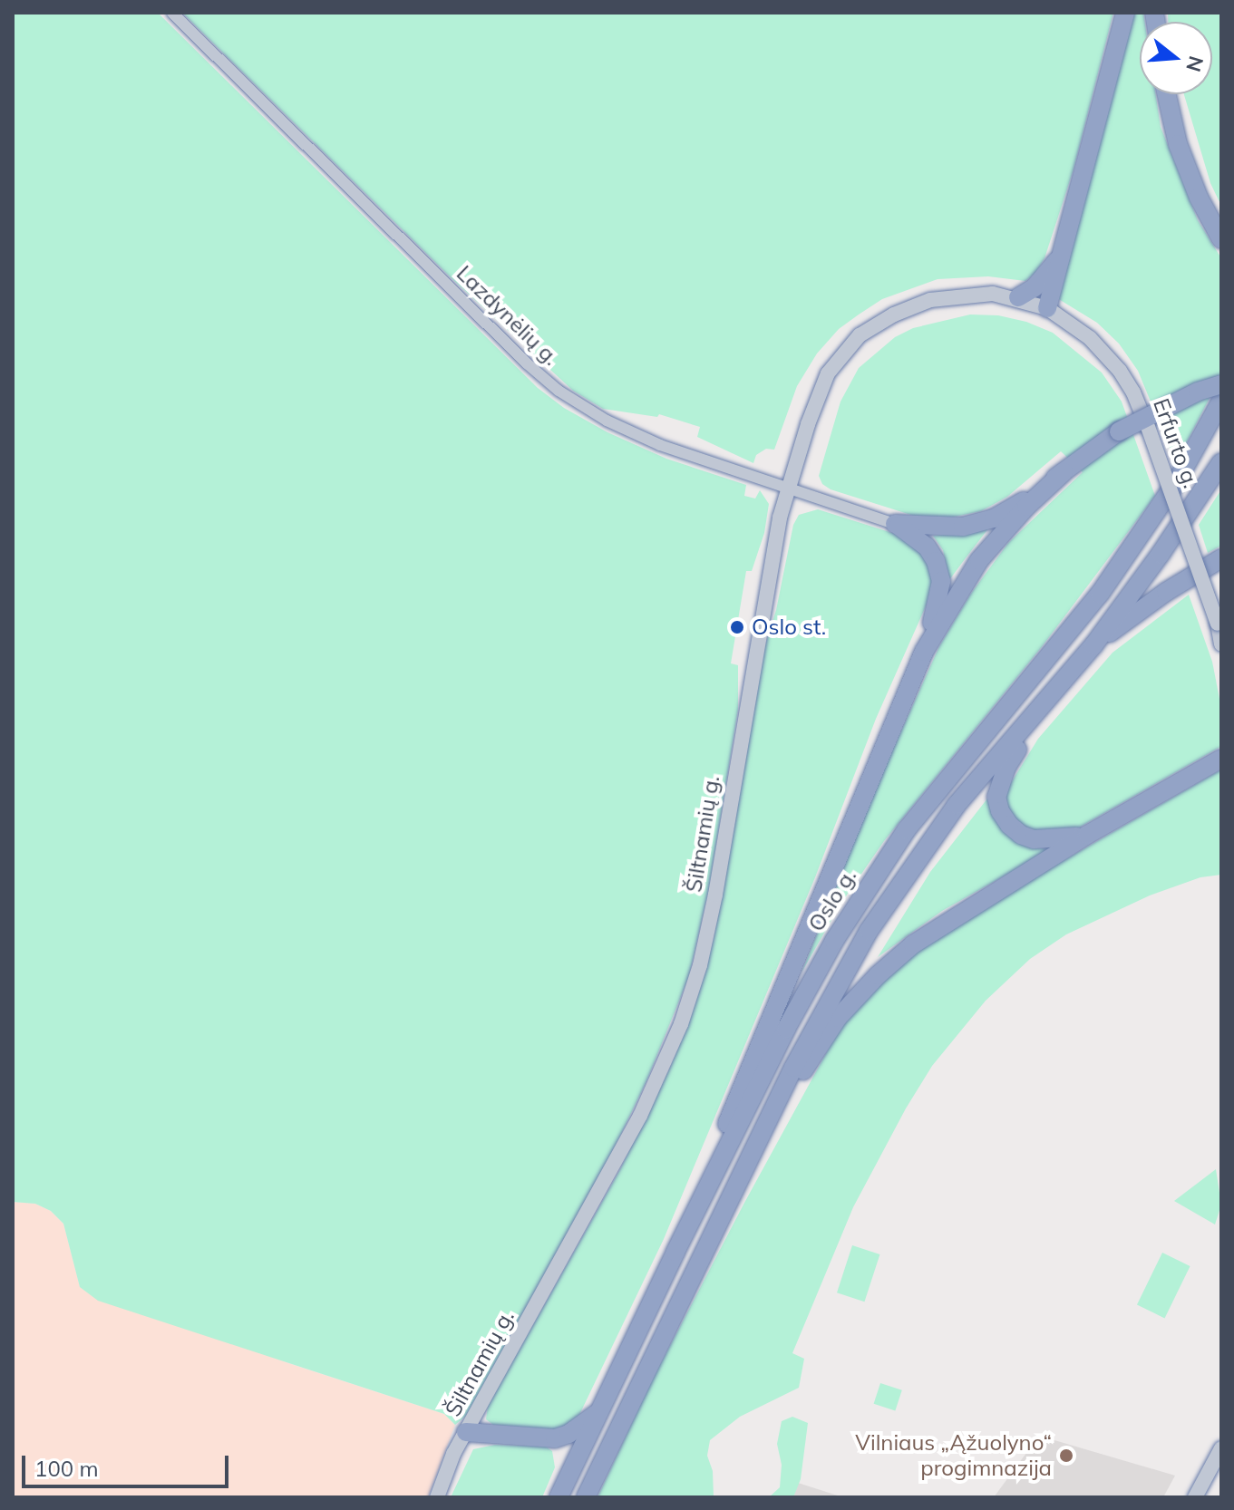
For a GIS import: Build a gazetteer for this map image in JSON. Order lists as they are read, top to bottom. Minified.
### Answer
{"streets":{"highway":["Oslo g."],"street":["Lazdynėlių g.","Erfurto g.","Šiltnamių g."]},"crossings":[["Lazdynėlių g.","Šiltnamių g."],["Erfurto g.","Šiltnamių g."]],"places":["Oslo st.","Vilniaus „Ąžuolyno“ progimnazija"],"scale_bar":"100 m","north":"right"}
